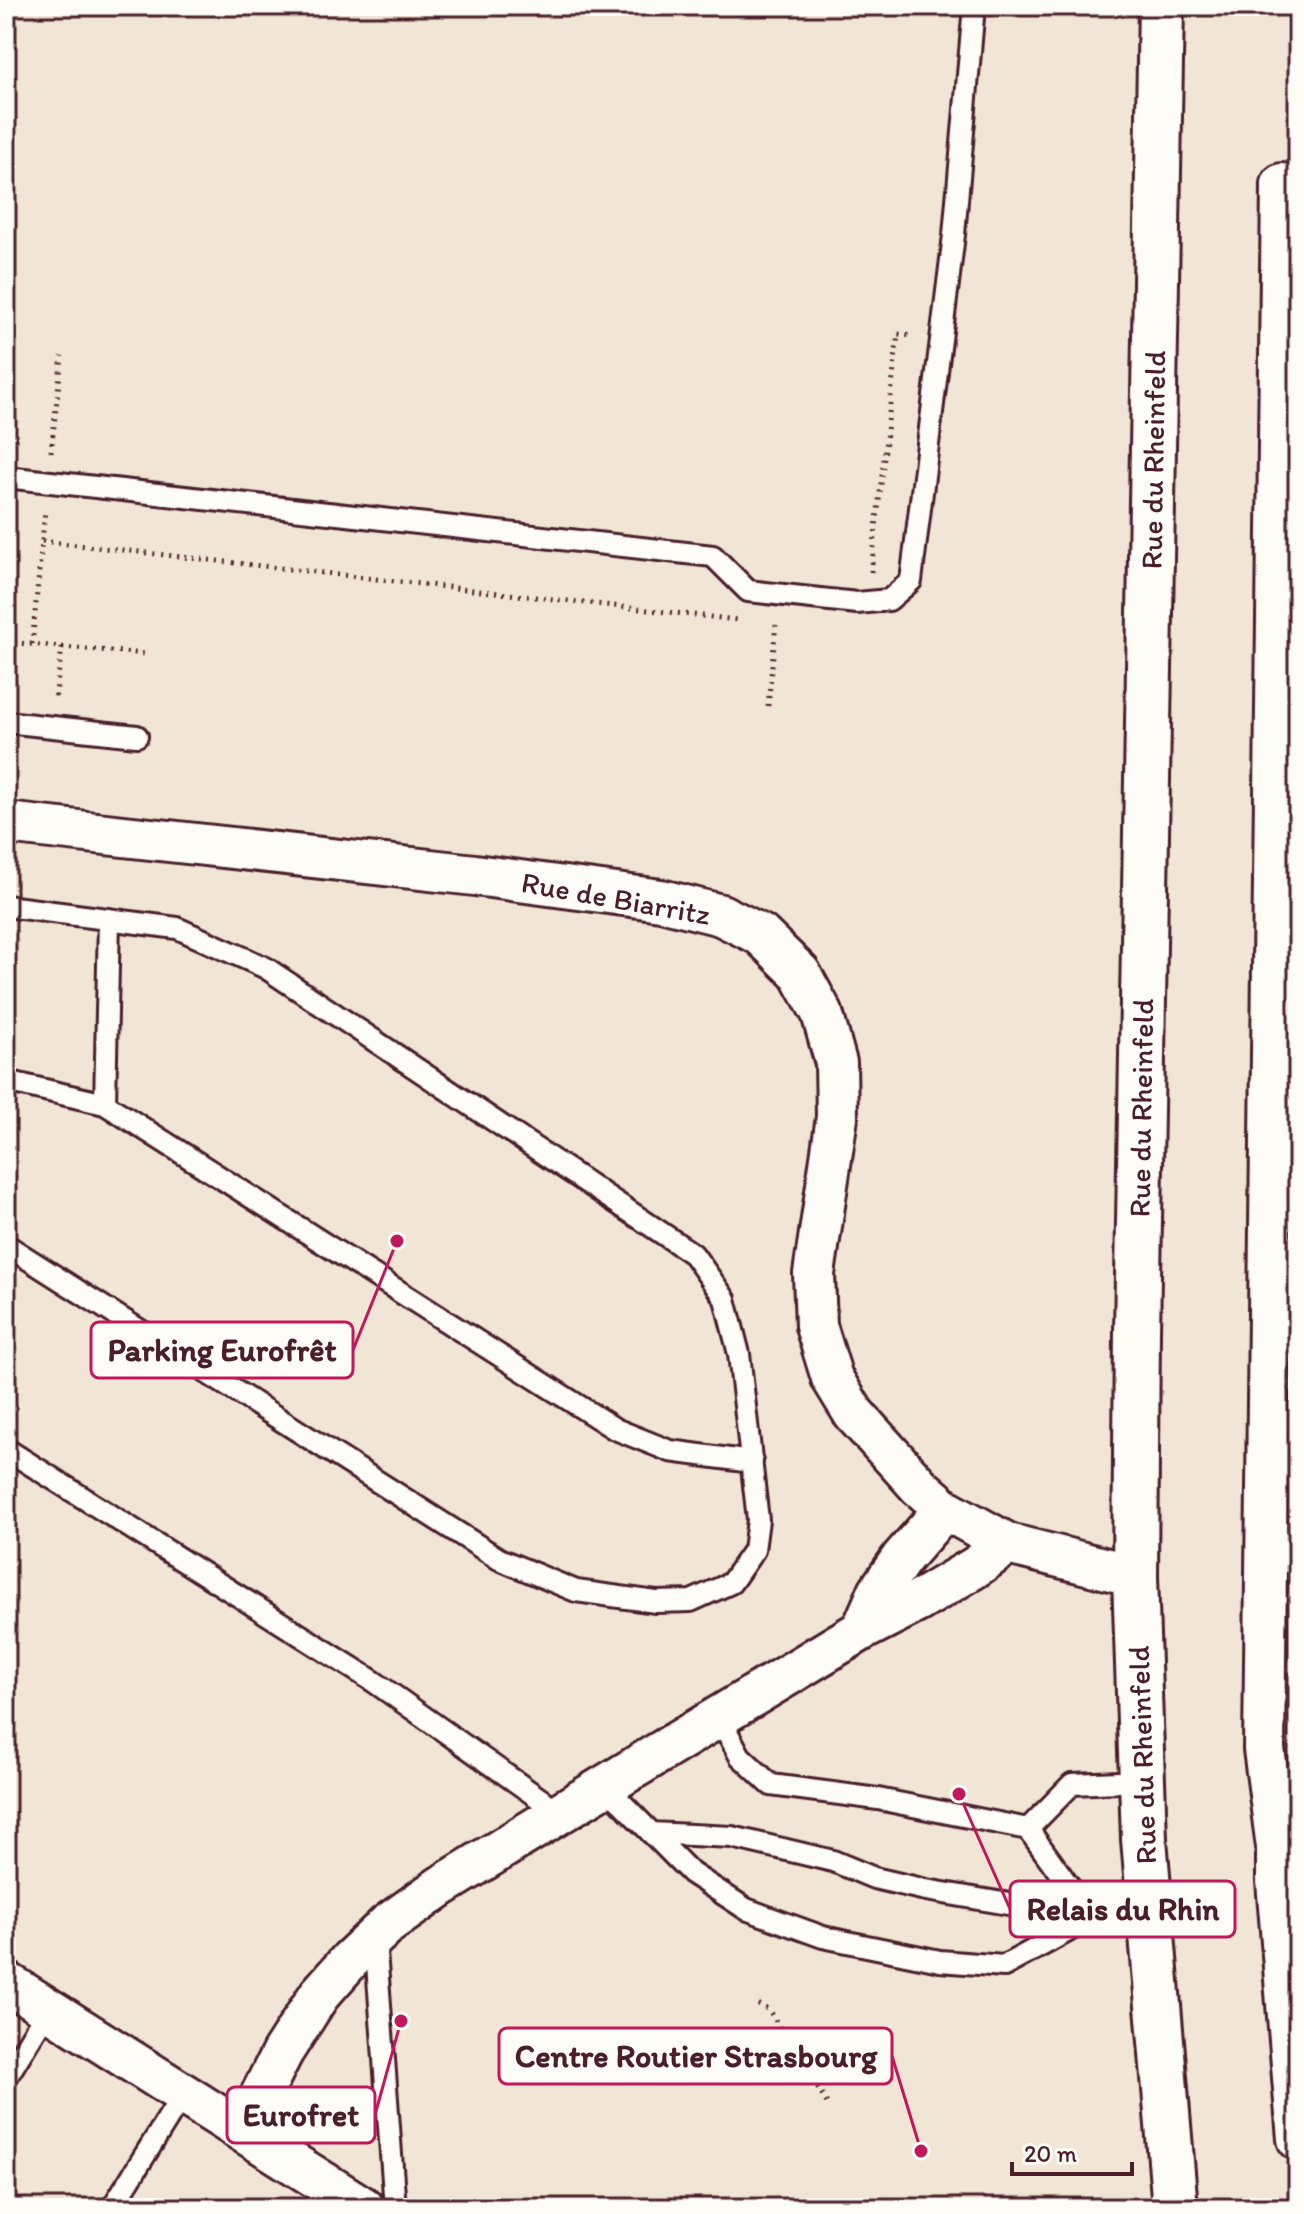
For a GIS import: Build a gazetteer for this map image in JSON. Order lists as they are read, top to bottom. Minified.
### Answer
{"streets":{"street":["Rue du Rheinfeld","Rue de Biarritz"]},"crossings":[["Rue du Rheinfeld","Rue de Biarritz"]],"places":["Parking Eurofrêt","Relais du Rhin","Eurofret","Centre Routier Strasbourg"],"scale_bar":"20 m"}
